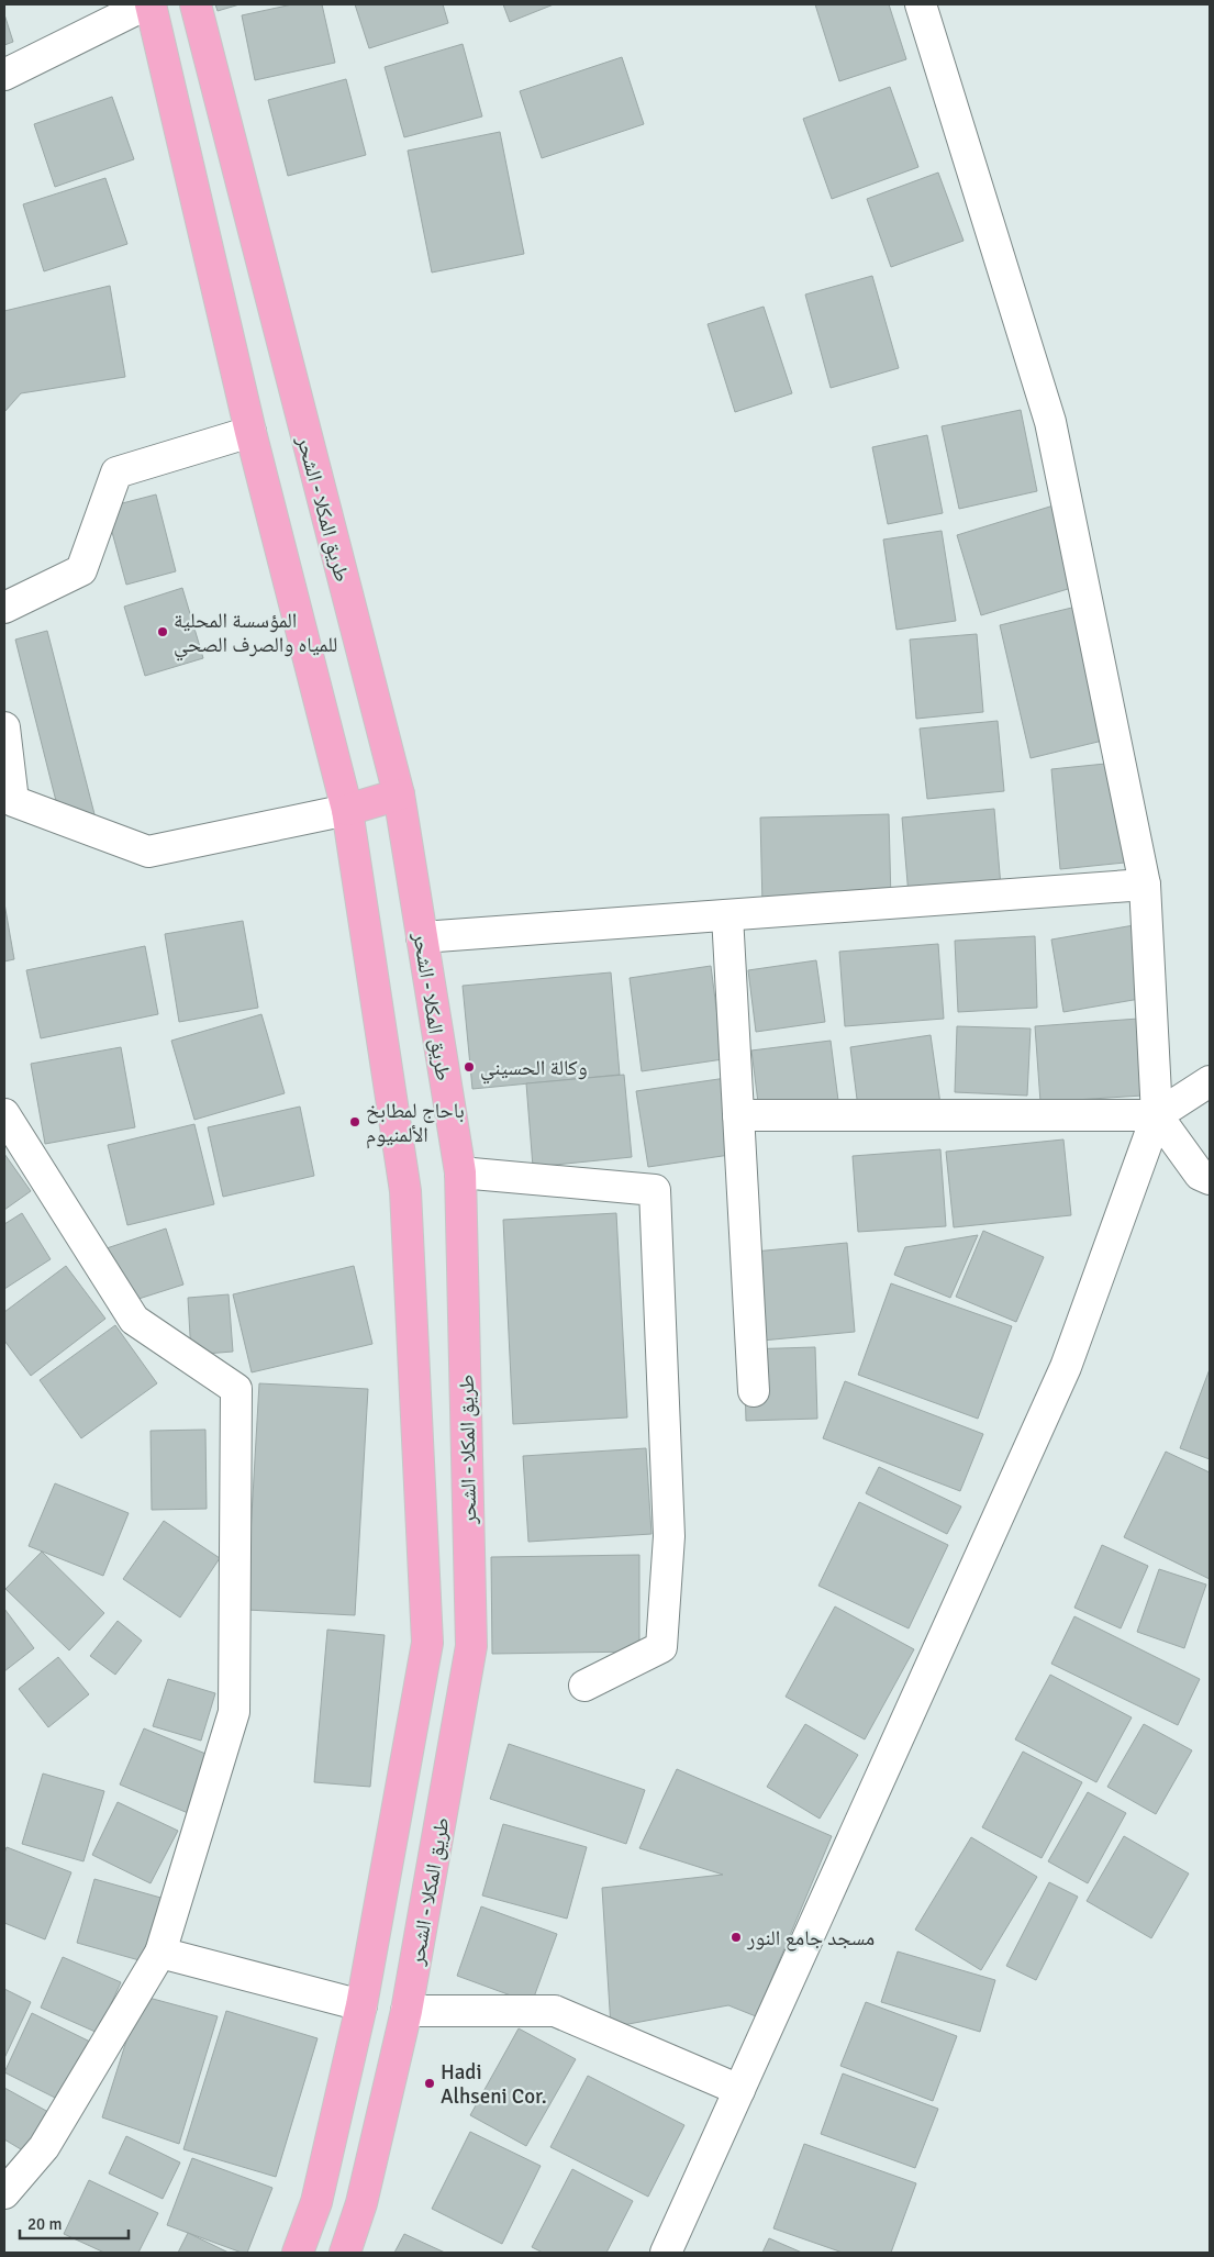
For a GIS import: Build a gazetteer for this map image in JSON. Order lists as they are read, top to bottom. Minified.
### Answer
{"streets":{"highway":["طريق المكلا - الشحر"]},"places":["المؤسسة المحلية للمياه والصرف الصحي","وكالة الحسيني","باحاج لمطابخ الألمنيوم","مسجد جامع النور","Hadi Alhseni Cor."],"scale_bar":"20 m"}
